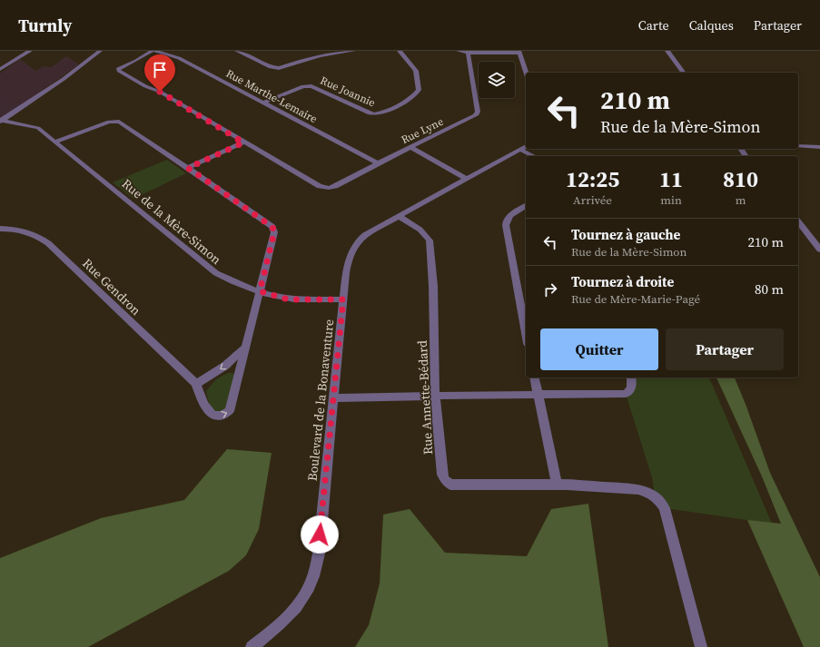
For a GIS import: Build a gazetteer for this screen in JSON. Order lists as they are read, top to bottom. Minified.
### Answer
{"streets":{"street":["Rue Joannie","Rue Marthe-Lemaire","Rue Lyne","Rue de la Mère-Simon","Rue Gendron","Rue Annette-Bédard","Boulevard de la Bonaventure"]},"crossings":[["Rue Joannie","Rue Marthe-Lemaire"],["Rue Marthe-Lemaire","Rue Lyne"],["Rue de la Mère-Simon","Boulevard de la Bonaventure"],["Rue Annette-Bédard","Boulevard de la Bonaventure"]],"page":{"header":"Turnly","nav":["Carte","Calques","Partager"],"turn":["210 m","Rue de la Mère-Simon"],"eta":["12:25","Arrivée","11","min","810","m"],"list":[{"name":"Tournez à gauche","note":"Rue de la Mère-Simon","value":"210 m"},{"name":"Tournez à droite","note":"Rue de Mère-Marie-Pagé","value":"80 m"}],"buttons":["Quitter","Partager"]}}
